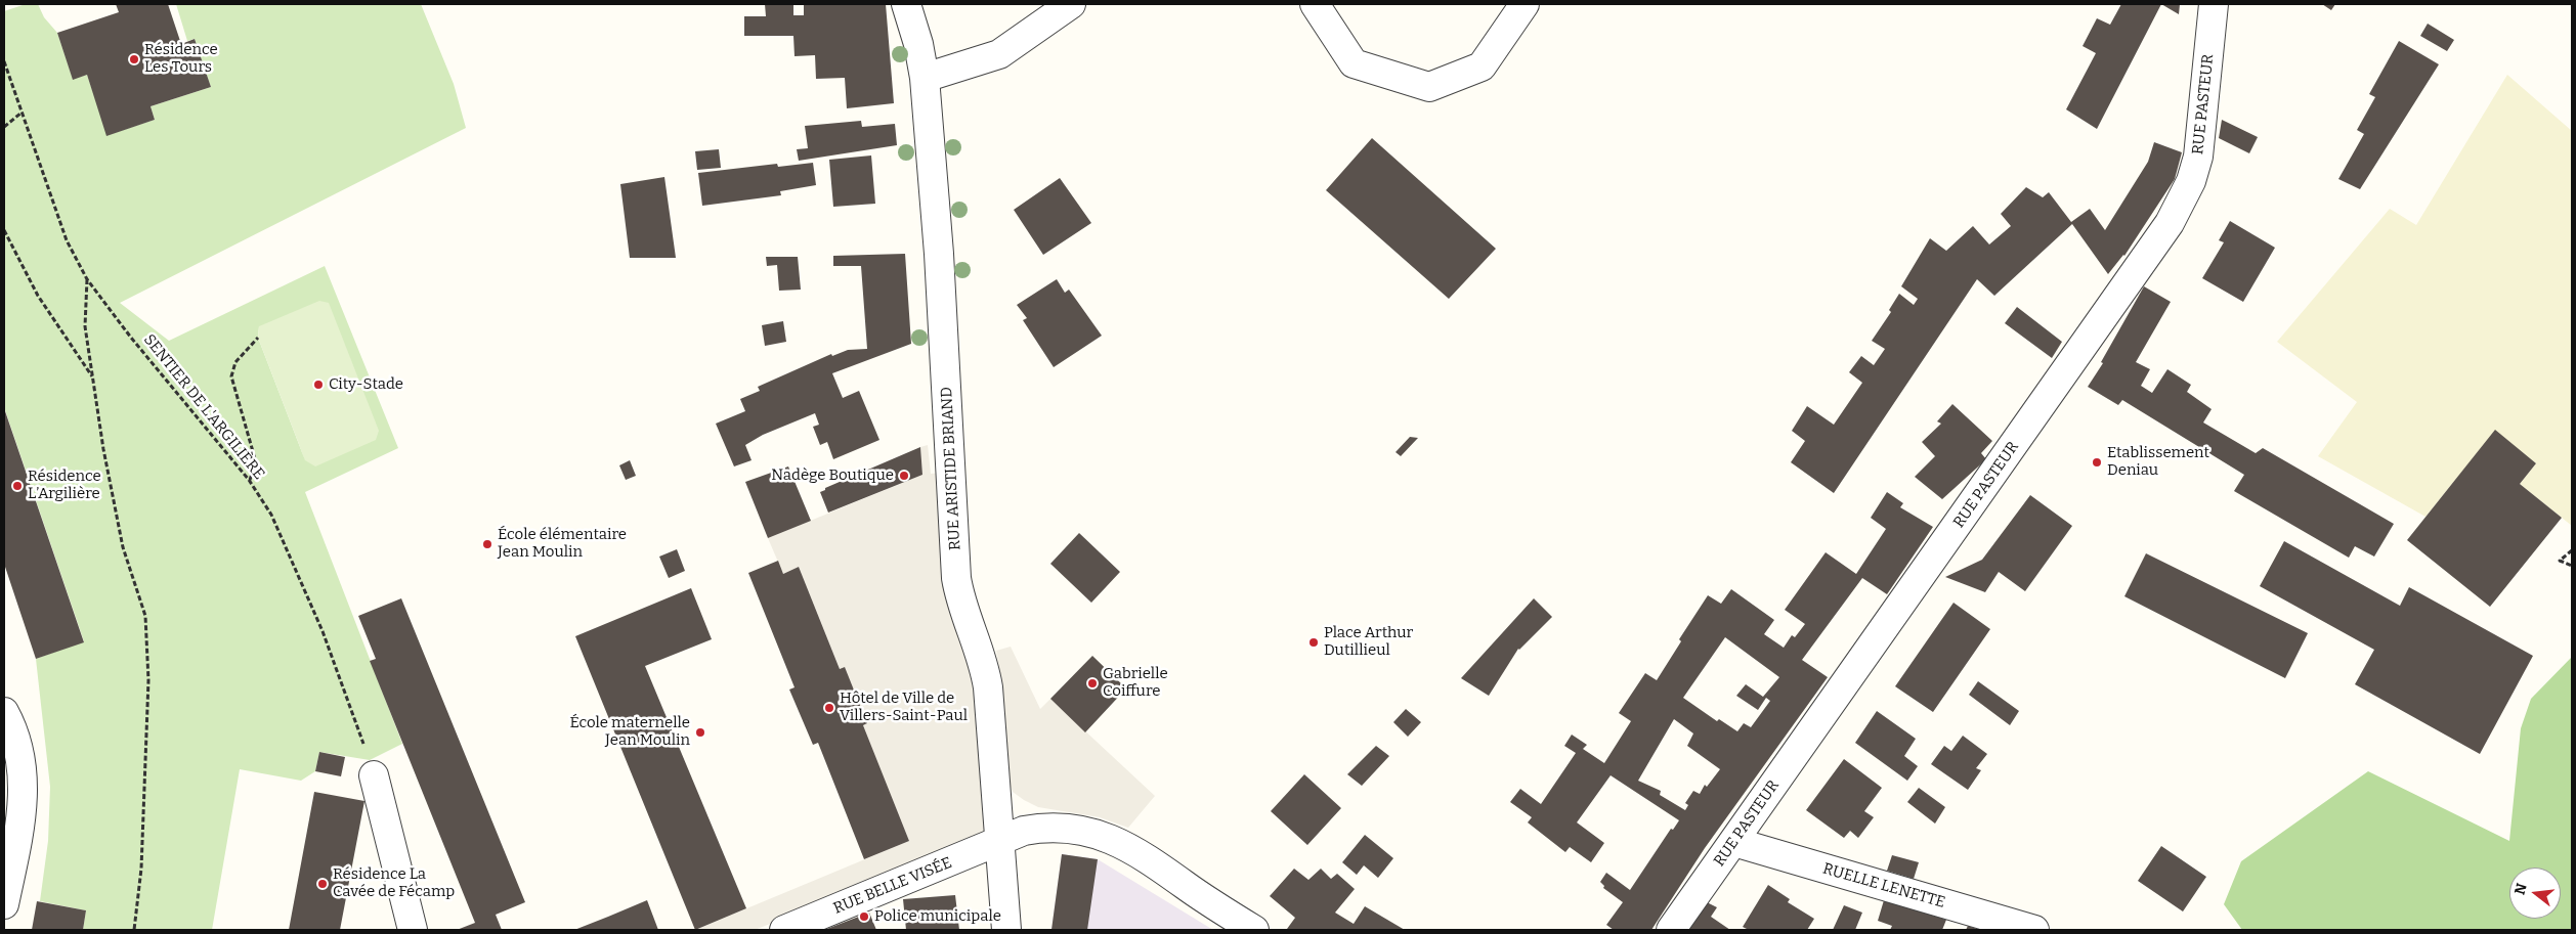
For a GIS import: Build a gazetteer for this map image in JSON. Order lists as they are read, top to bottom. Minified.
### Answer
{"streets":{"street":["RUE PASTEUR","RUE ARISTIDE BRIAND","RUE BELLE VISÉE","RUELLE LENETTE"],"path":["SENTIER DE L'ARGILIÈRE"]},"crossings":[["RUE PASTEUR","RUELLE LENETTE"],["RUE ARISTIDE BRIAND","RUE BELLE VISÉE"]],"places":["Résidence Les Tours","City-Stade","Etablissement Deniau","Nadège Boutique","Résidence L’Argilière","École élémentaire Jean Moulin","Place Arthur Dutillieul","Gabrielle Coiffure","Hôtel de Ville de Villers-Saint-Paul","École maternelle Jean Moulin","Résidence La Cavée de Fécamp","Police municipale"],"north":"left"}
